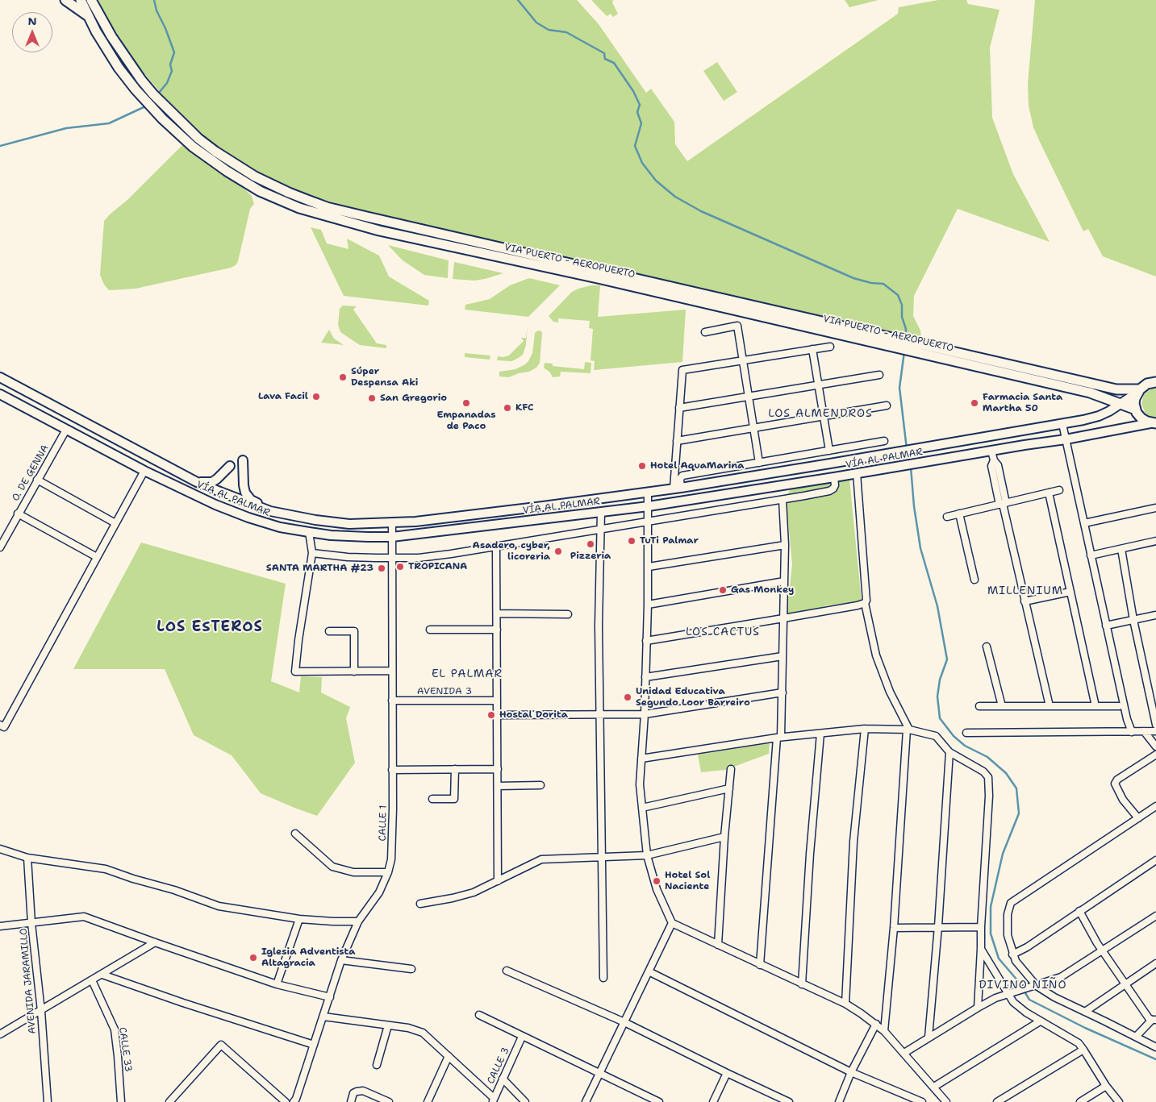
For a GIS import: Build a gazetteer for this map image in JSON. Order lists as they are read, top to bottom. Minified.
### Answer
{"streets":{"main road":["VIA PUERTO - AEROPUERTO","VÍA AL PALMAR"],"street":["O. DE GENNA","AVENIDA 3","CALLE 1","AVENIDA JARAMILLO","CALLE 33","CALLE 3"]},"crossings":[["VIA PUERTO - AEROPUERTO","VÍA AL PALMAR"],["VÍA AL PALMAR","O. DE GENNA"],["VÍA AL PALMAR","CALLE 1"],["AVENIDA 3","CALLE 1"]],"districts":["LOS ALMENDROS","MILLENIUM","LOS ESTEROS","LOS CACTUS","EL PALMAR","DIVINO NIÑO"],"places":["Súper Despensa Aki","Lava Facil","San Gregorio","Empanadas de Paco","Farmacia Santa Martha 50","KFC","Hotel AquaMarina","TuTi Palmar","Pizzeria","Asadero, cyber, licoreria","TROPICANA","SANTA MARTHA #23","Gas Monkey","Unidad Educativa Segundo Loor Barreiro","Hostal Dorita","Hotel Sol Naciente","Iglesia Adventista Altagracia"],"north":"top"}
